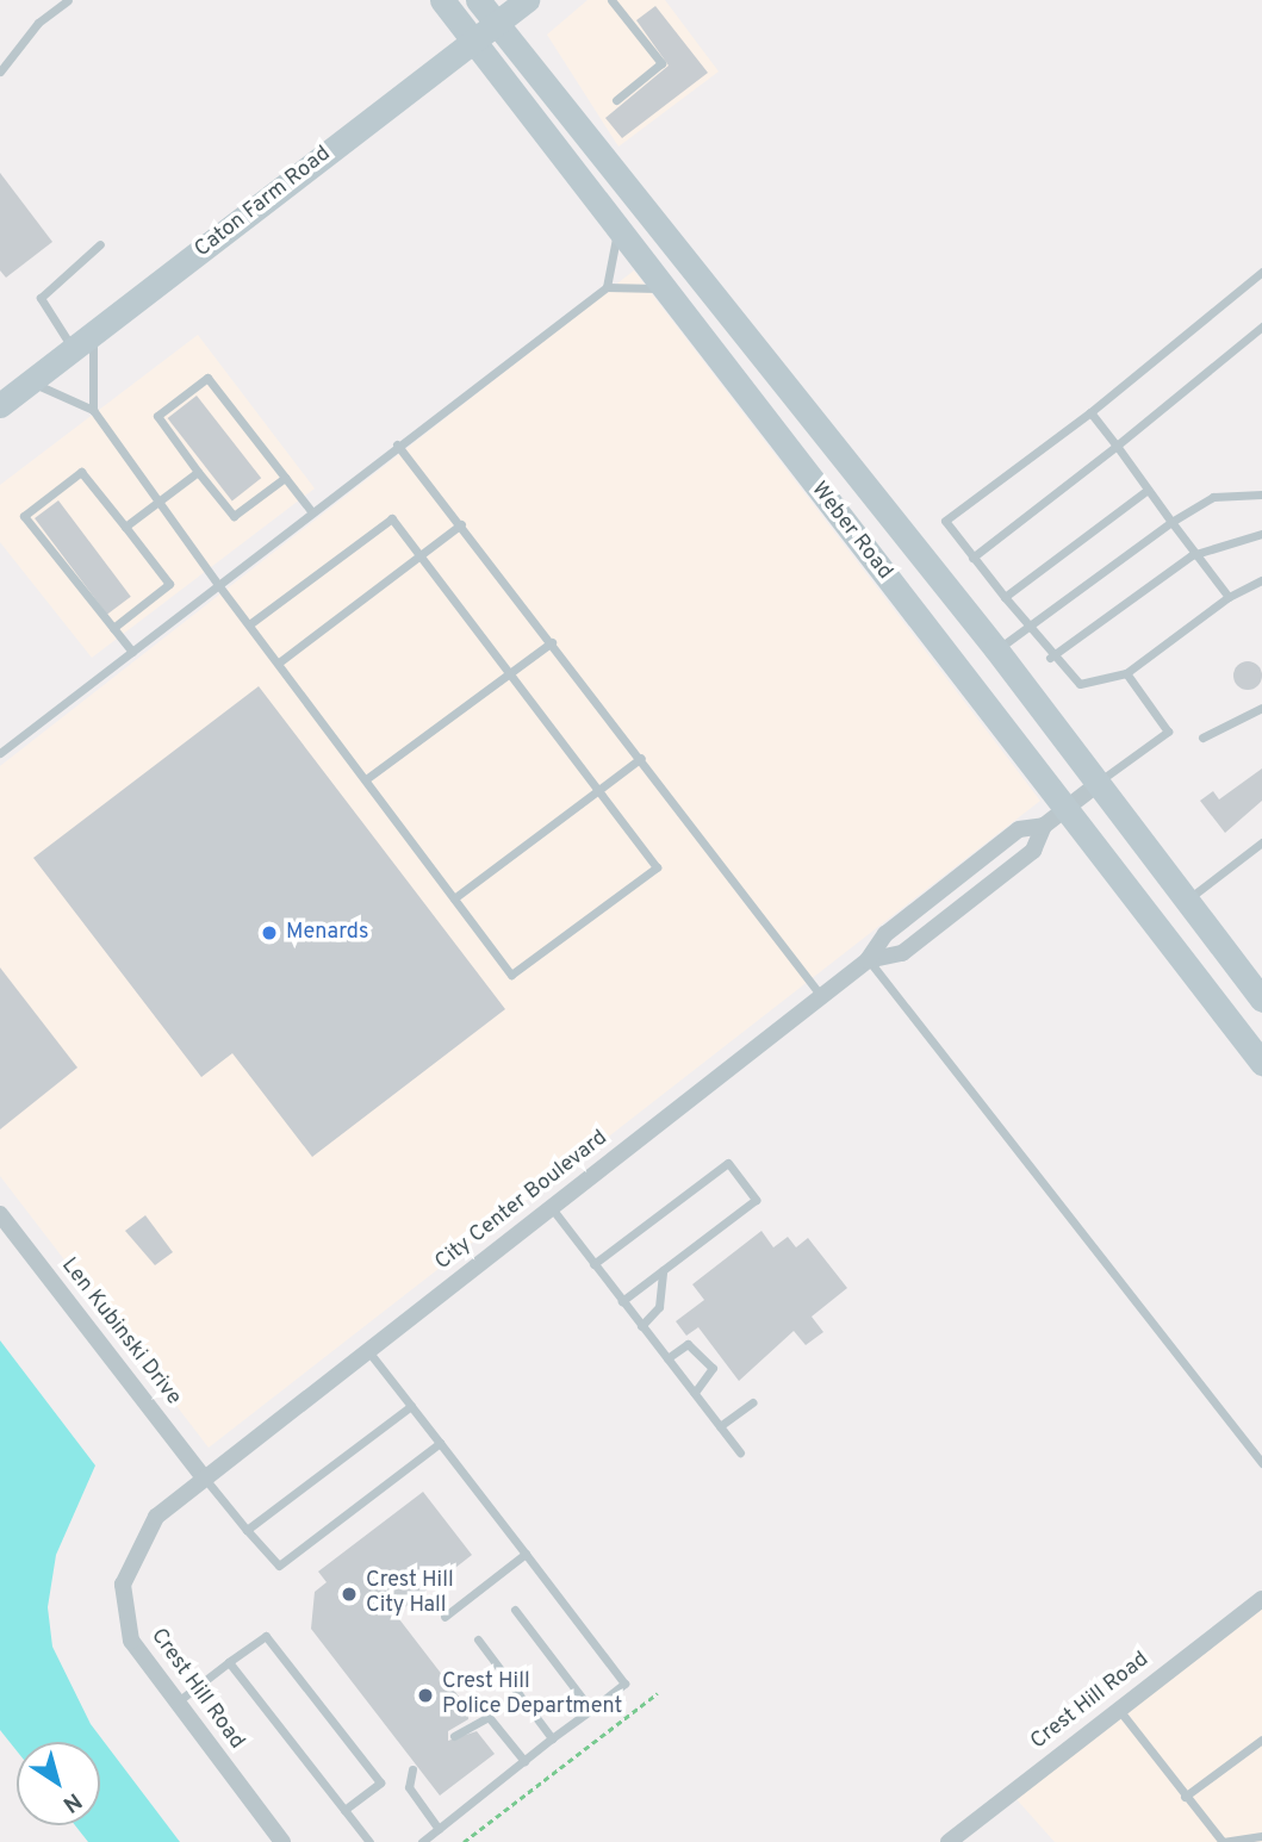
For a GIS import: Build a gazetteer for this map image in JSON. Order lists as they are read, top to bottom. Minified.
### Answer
{"streets":{"main road":["Caton Farm Road","Weber Road"],"street":["City Center Boulevard","Len Kubinski Drive","Crest Hill Road"]},"crossings":[["Caton Farm Road","Weber Road"],["City Center Boulevard","Len Kubinski Drive"],["City Center Boulevard","Crest Hill Road"],["Len Kubinski Drive","Crest Hill Road"]],"places":["Menards","Crest Hill City Hall","Crest Hill Police Department"],"north":"bottom right"}
